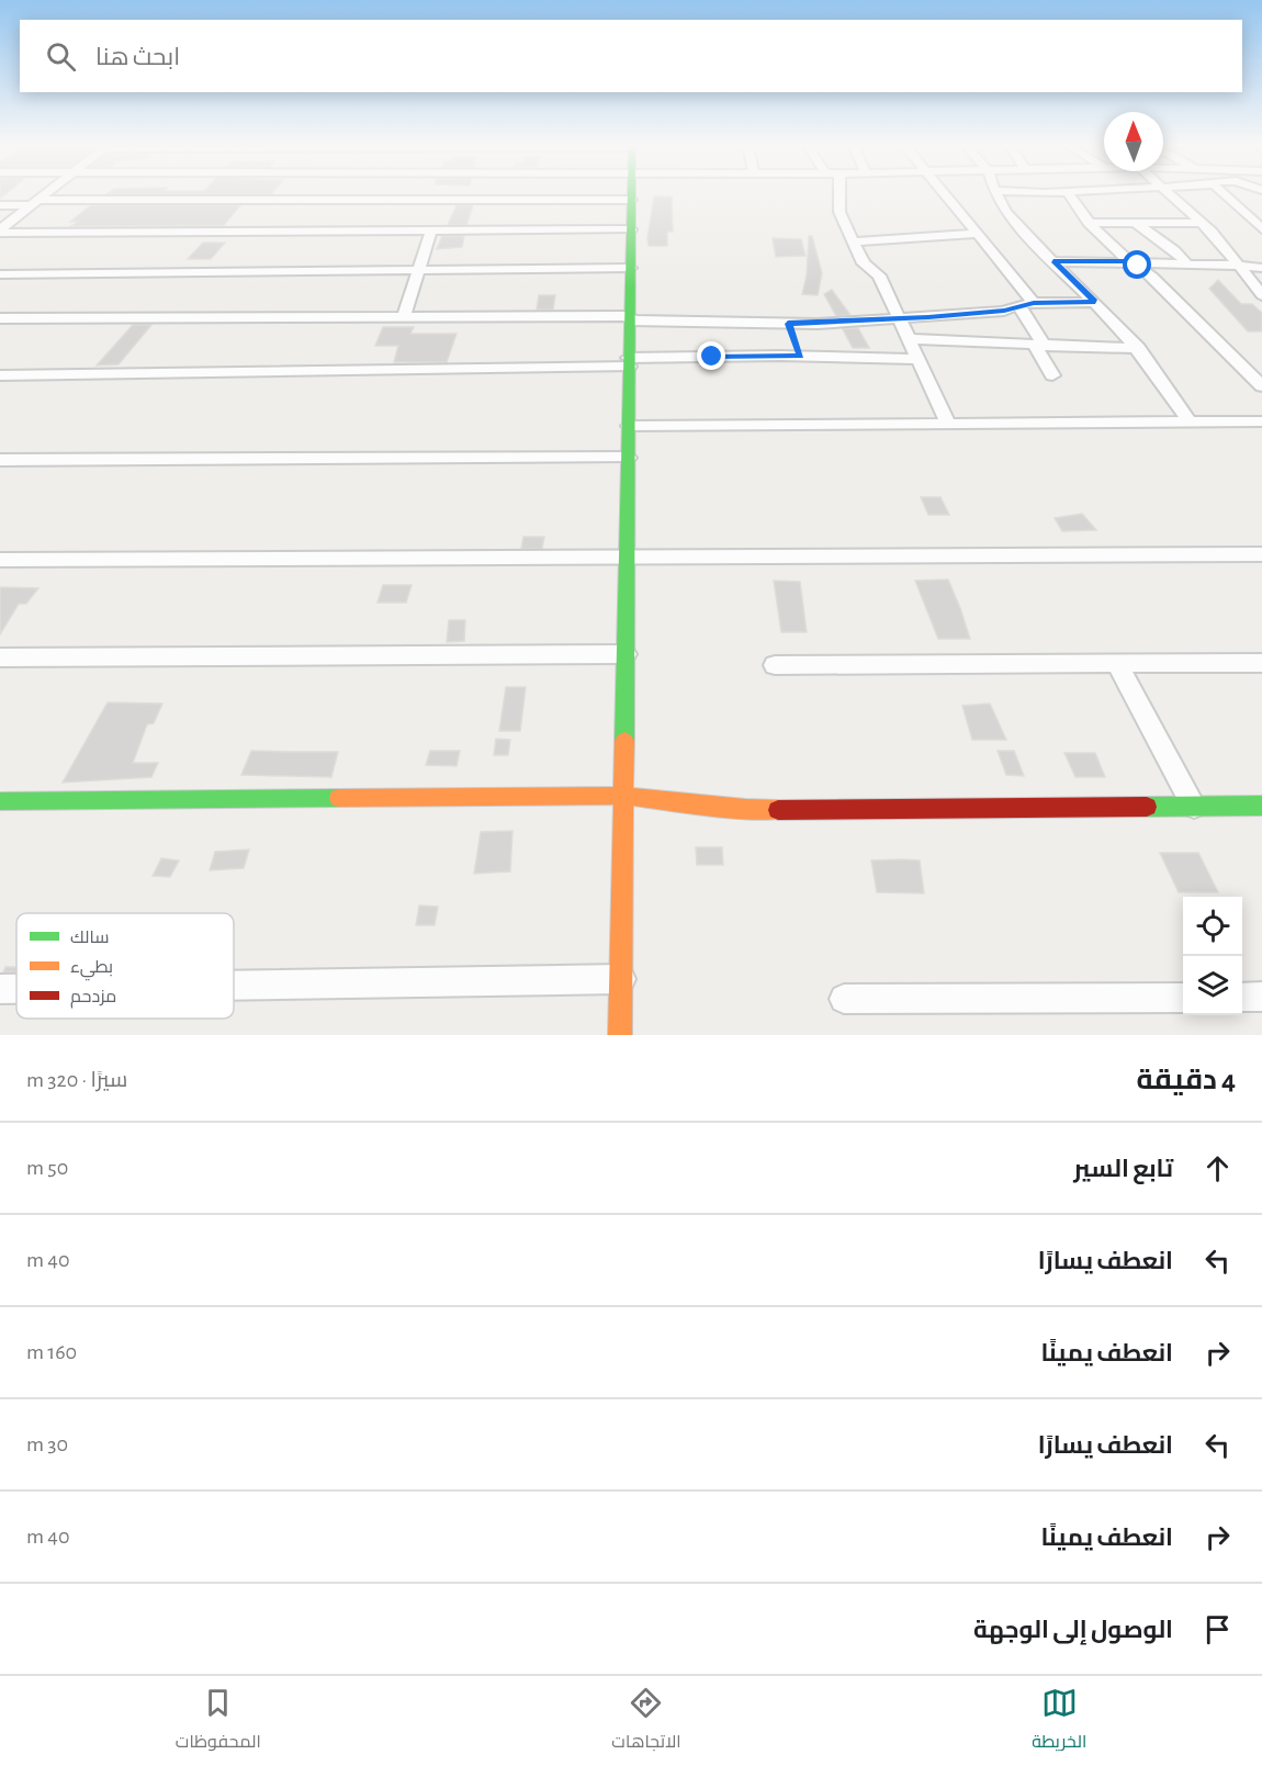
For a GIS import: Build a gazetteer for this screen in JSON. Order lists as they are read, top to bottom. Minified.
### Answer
{"legend":["سالك","بطيء","مزدحم"],"north":"top","page":{"search":"ابحث هنا","heading":["4 دقيقة","سيرًا · 320 m"],"list":[["تابع السير","50 m"],["انعطف يسارًا","40 m"],["انعطف يمينًا","160 m"],["انعطف يسارًا","30 m"],["انعطف يمينًا","40 m"],"الوصول إلى الوجهة"],"nav":["الخريطة","الاتجاهات","المحفوظات"]}}
